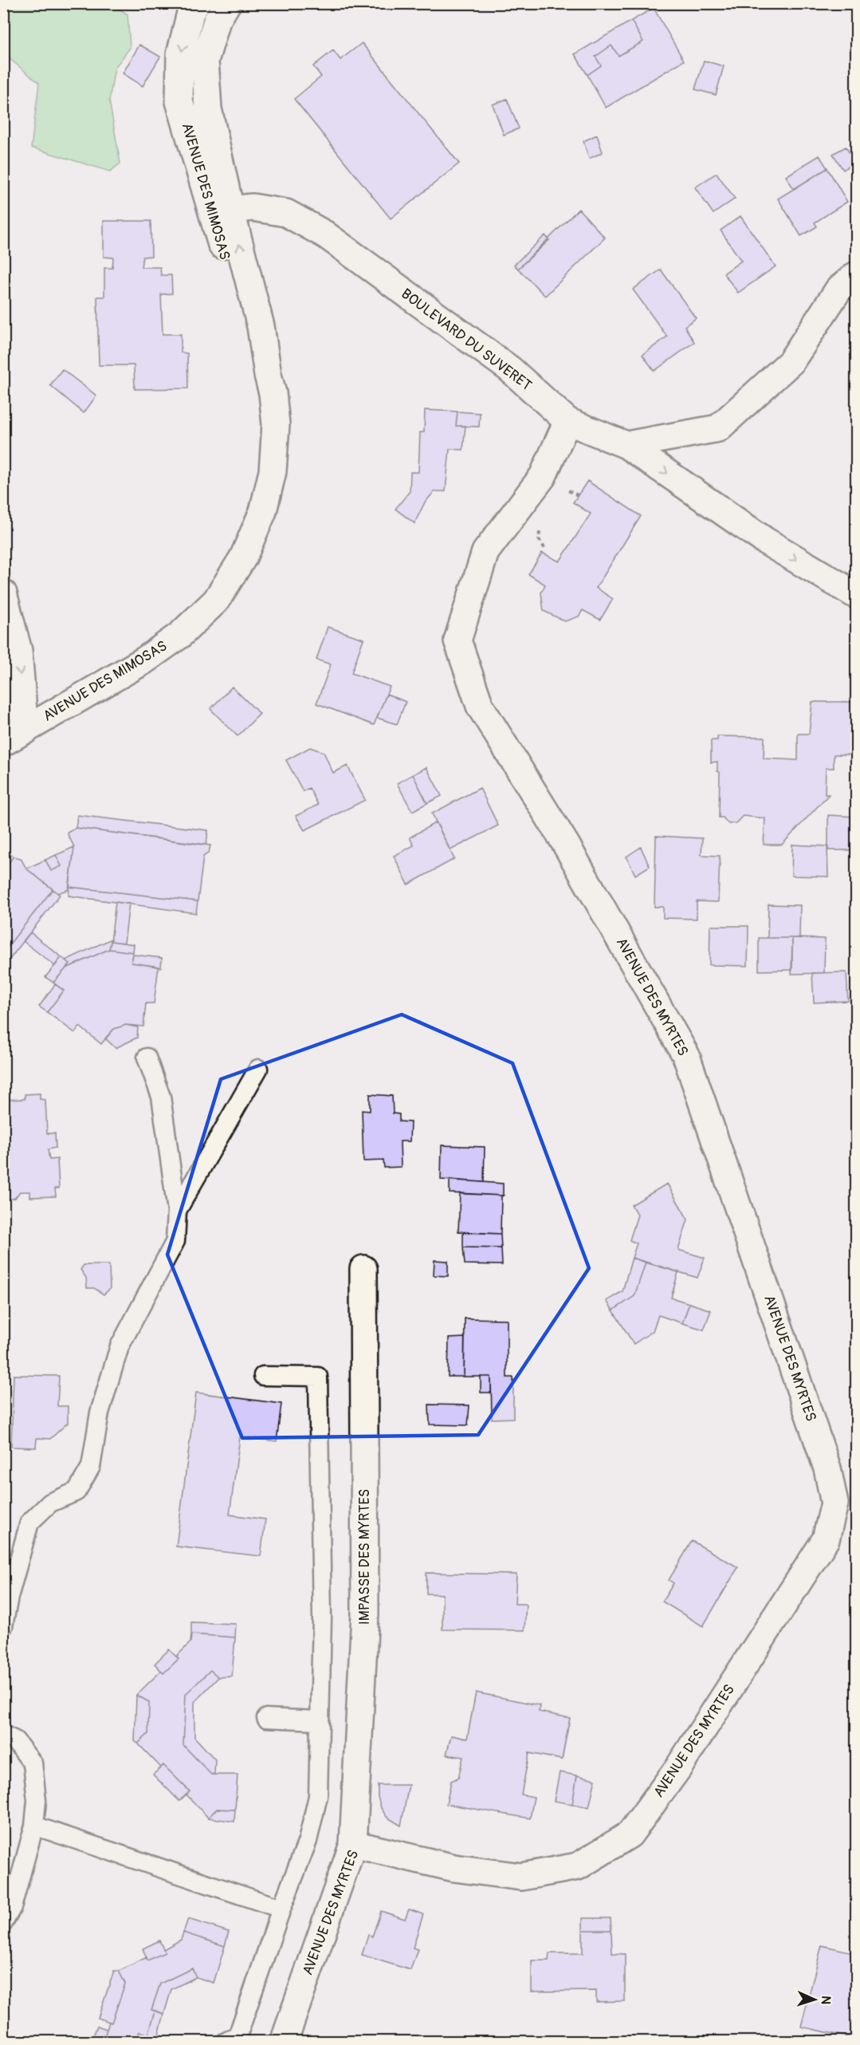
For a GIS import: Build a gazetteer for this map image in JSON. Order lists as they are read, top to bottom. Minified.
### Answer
{"streets":{"street":["AVENUE DES MIMOSAS","BOULEVARD DU SUVERET","AVENUE DES MYRTES","IMPASSE DES MYRTES"]},"crossings":[["AVENUE DES MIMOSAS","BOULEVARD DU SUVERET"],["BOULEVARD DU SUVERET","AVENUE DES MYRTES"],["AVENUE DES MYRTES","IMPASSE DES MYRTES"]],"one_way":["BOULEVARD DU SUVERET"],"north":"right"}
